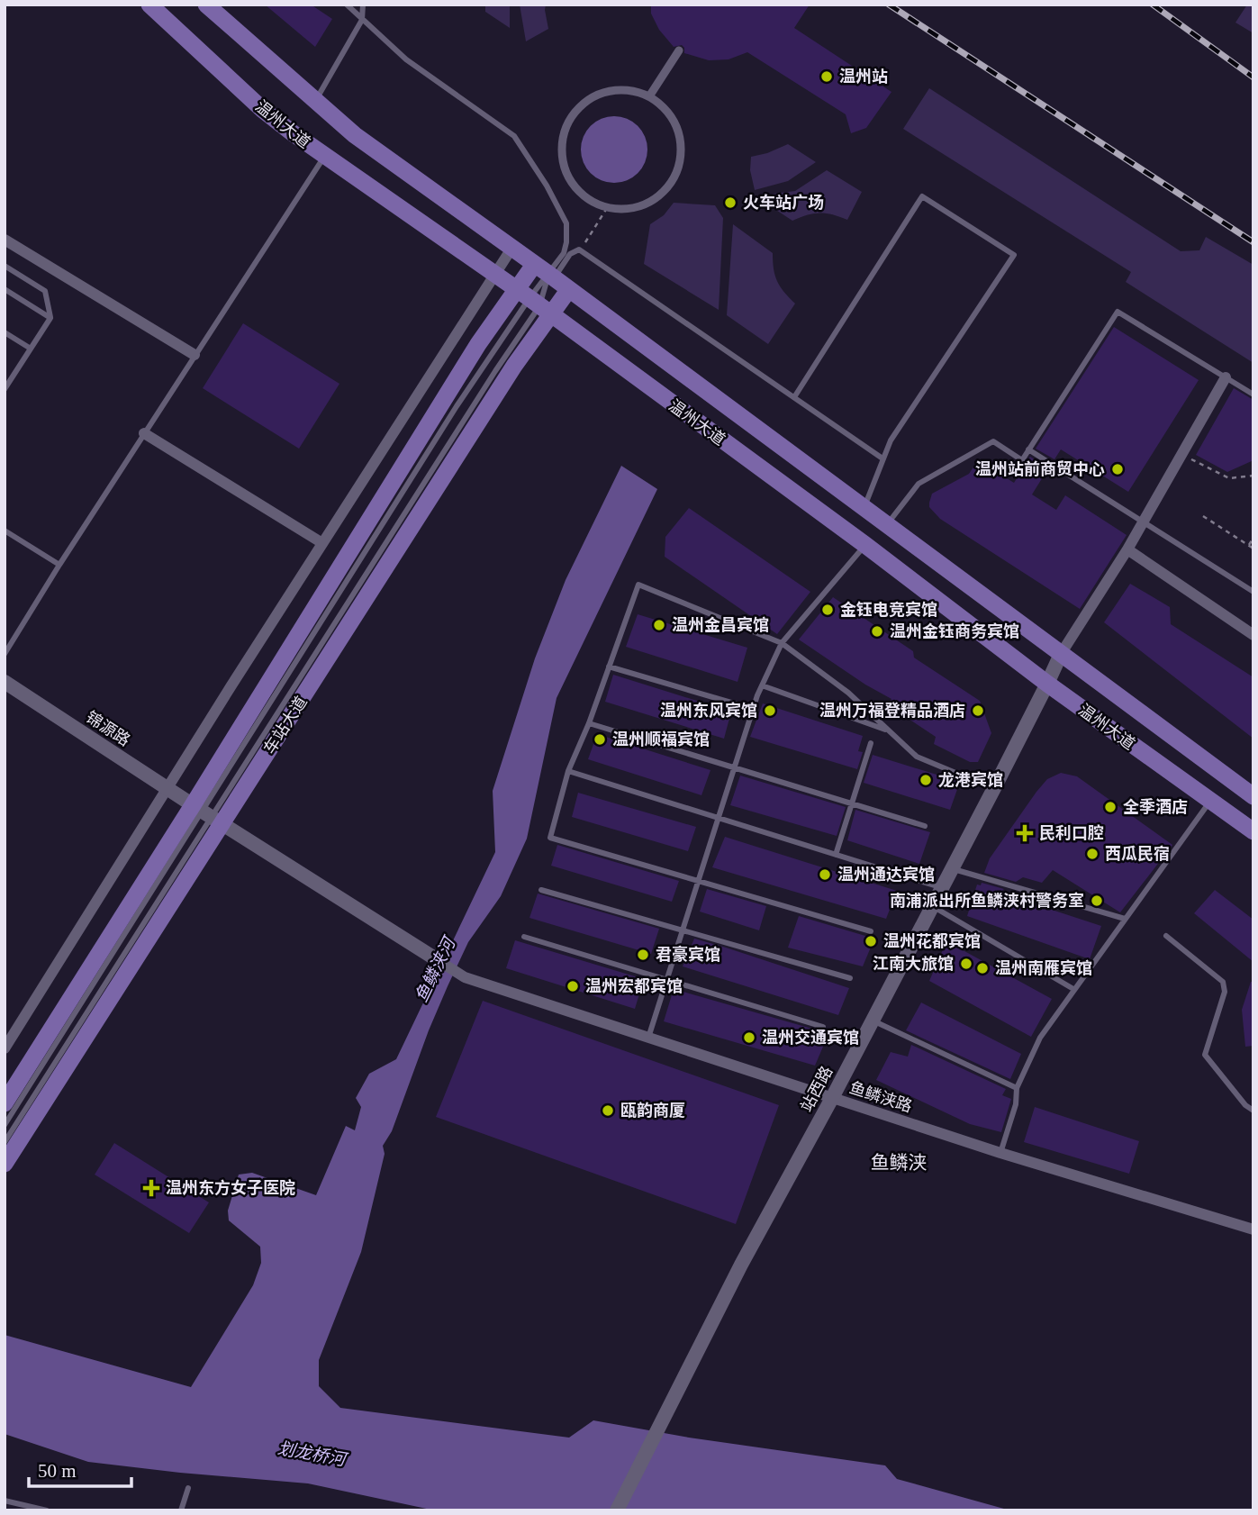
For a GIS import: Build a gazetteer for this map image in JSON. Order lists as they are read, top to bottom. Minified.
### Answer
{"streets":{"main road":["温州大道","车站大道"],"street":["锦源路","站西路","鱼鳞浃路"]},"crossings":[["温州大道","车站大道"],["温州大道","站西路"],["车站大道","锦源路"],["锦源路","鱼鳞浃路"],["站西路","鱼鳞浃路"]],"districts":["鱼鳞浃"],"water":["鱼鳞浃河","划龙桥河"],"places":{"other":["温州站","火车站广场","温州站前商贸中心","金钰电竞宾馆","温州金昌宾馆","温州金钰商务宾馆","温州东风宾馆","温州万福登精品酒店","温州顺福宾馆","龙港宾馆","全季酒店","西瓜民宿","温州通达宾馆","南浦派出所鱼鳞浃村警务室","温州花都宾馆","君豪宾馆","江南大旅馆","温州南雁宾馆","温州宏都宾馆","温州交通宾馆","瓯韵商厦"],"health":["民利口腔","温州东方女子医院"]},"scale_bar":"50 m"}
